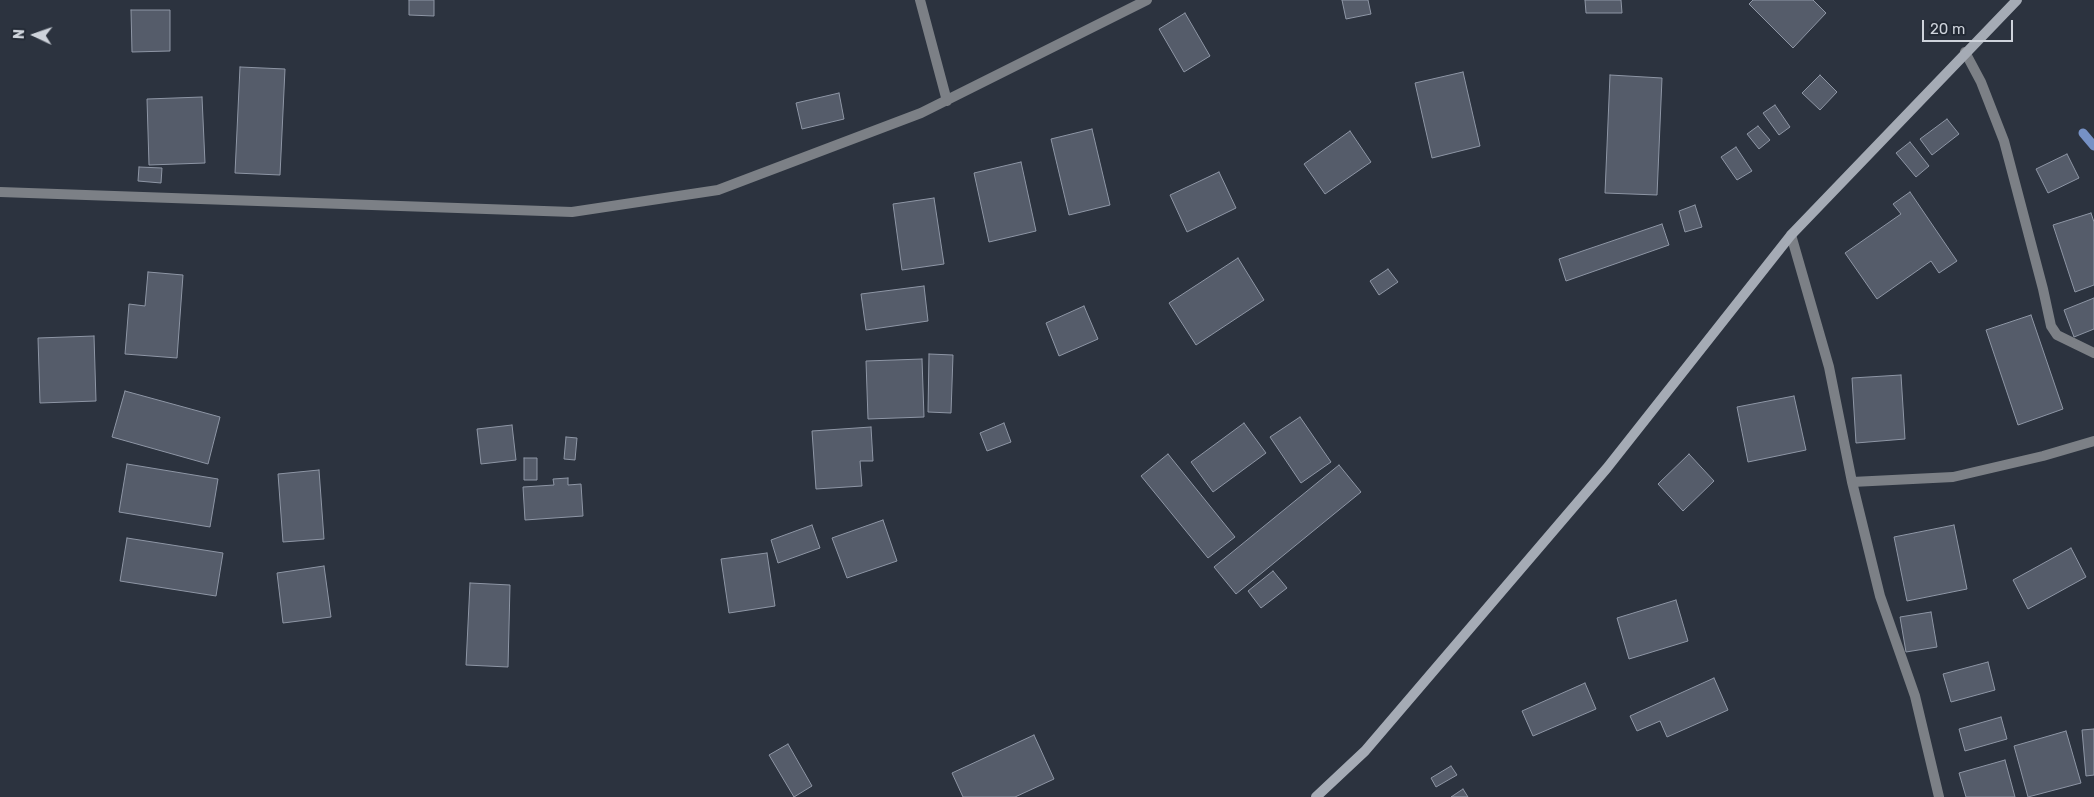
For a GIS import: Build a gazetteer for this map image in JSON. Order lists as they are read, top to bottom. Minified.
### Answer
{"scale_bar":"20 m","north":"left"}
